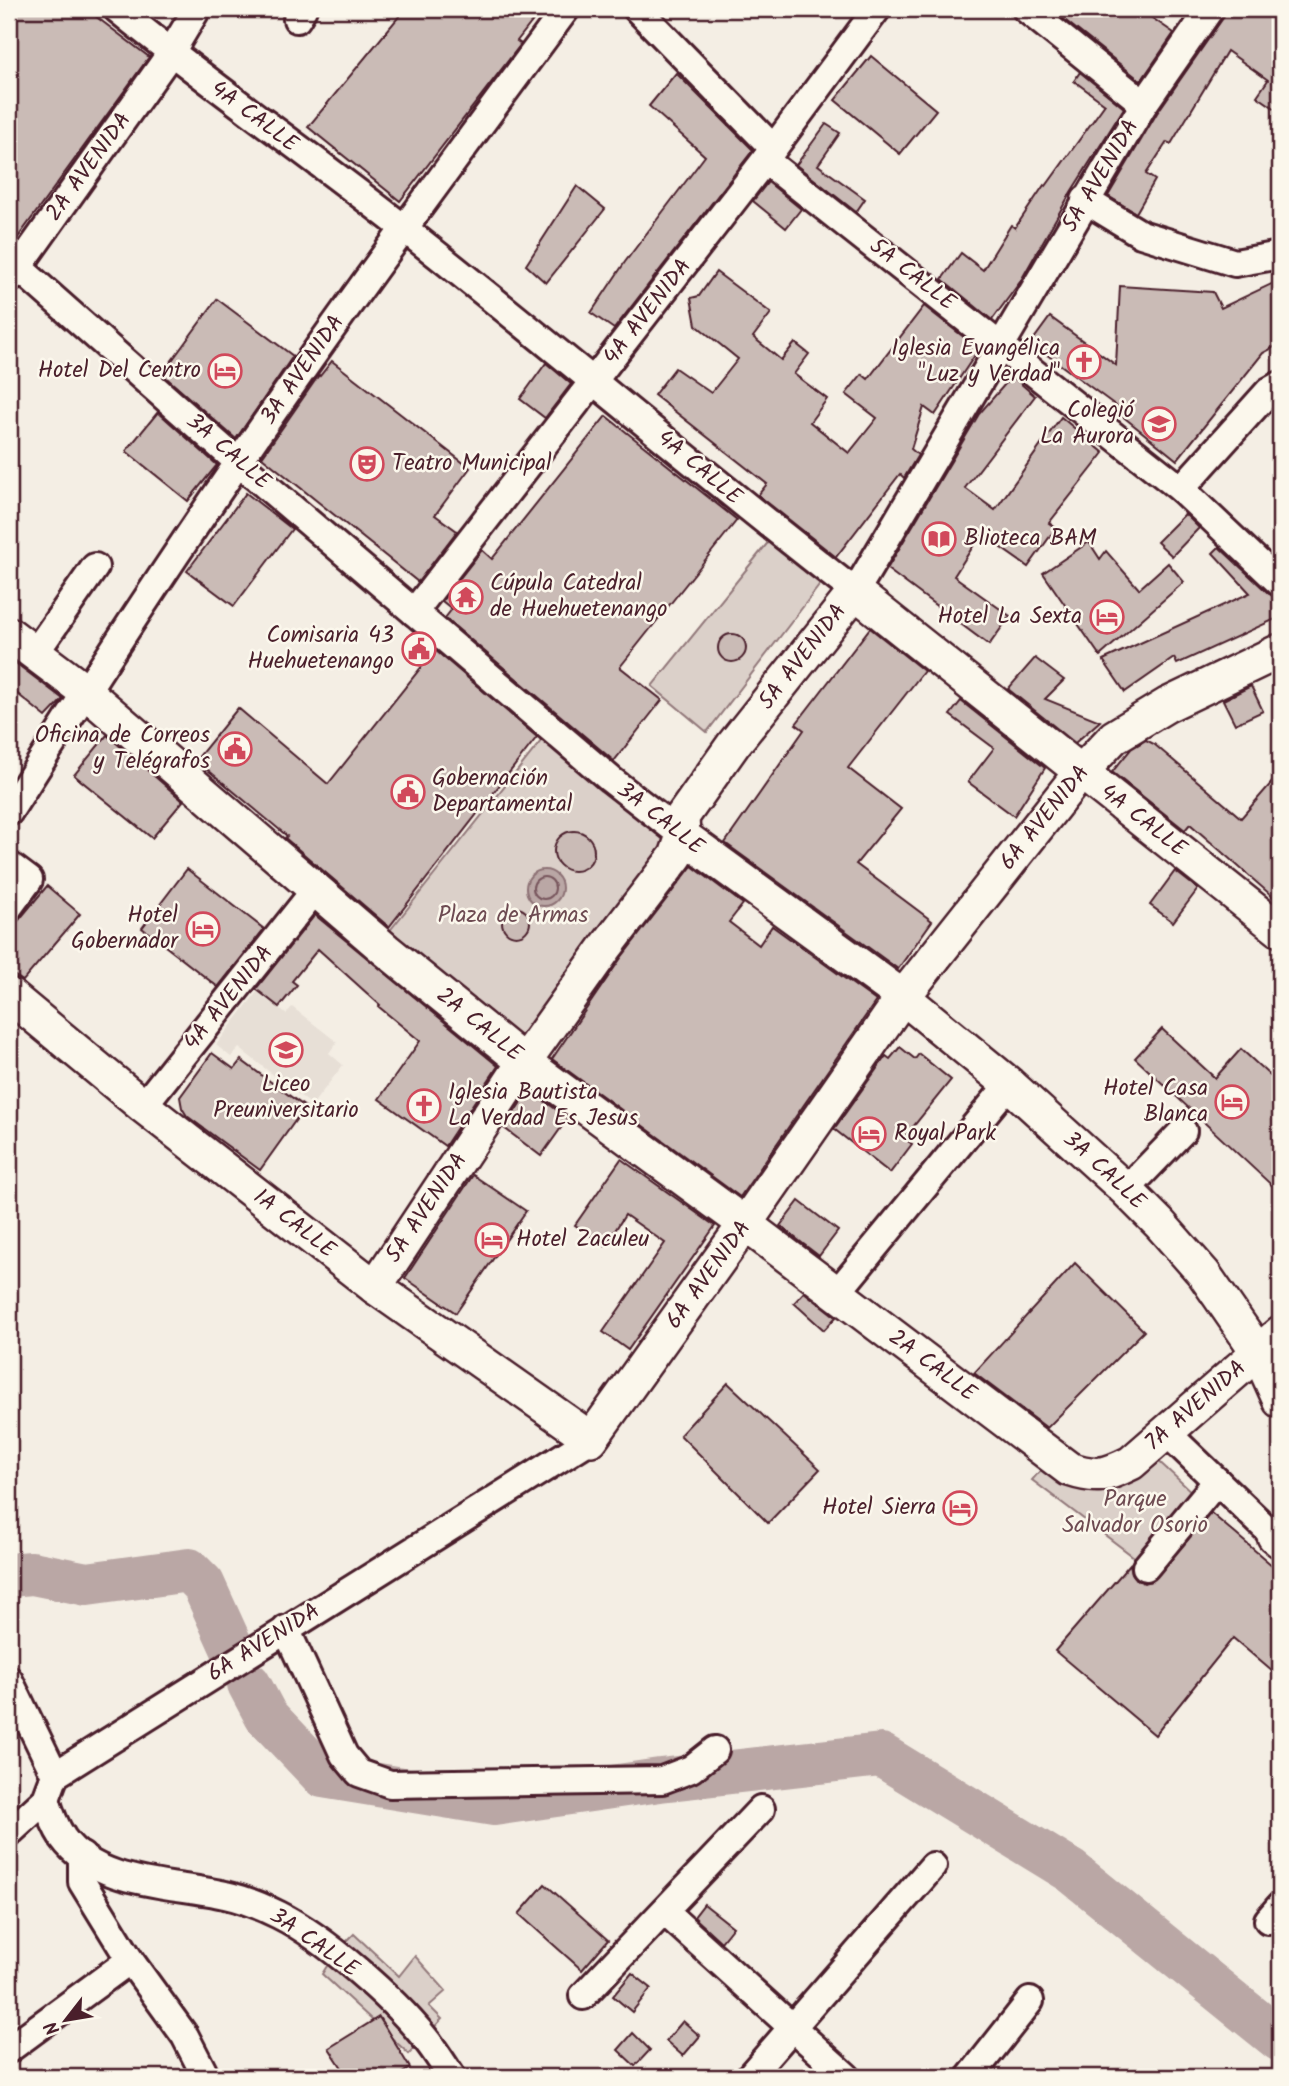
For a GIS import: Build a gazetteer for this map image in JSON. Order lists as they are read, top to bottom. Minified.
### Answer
{"streets":{"main road":["4A CALLE","5A AVENIDA","3A CALLE","6A AVENIDA","2A CALLE","1A CALLE","7A AVENIDA"],"street":["2A AVENIDA","5A CALLE","4A AVENIDA","3A AVENIDA"]},"crossings":[["4A CALLE","2A AVENIDA"],["4A CALLE","5A AVENIDA"],["4A CALLE","4A AVENIDA"],["4A CALLE","3A AVENIDA"],["4A CALLE","6A AVENIDA"],["2A AVENIDA","3A CALLE"],["5A AVENIDA","5A CALLE"],["5A AVENIDA","3A CALLE"],["5A AVENIDA","2A CALLE"],["5A AVENIDA","1A CALLE"],["5A CALLE","4A AVENIDA"],["4A AVENIDA","3A CALLE"],["4A AVENIDA","2A CALLE"],["4A AVENIDA","1A CALLE"],["3A AVENIDA","3A CALLE"],["3A AVENIDA","2A CALLE"],["3A CALLE","6A AVENIDA"],["3A CALLE","7A AVENIDA"],["6A AVENIDA","2A CALLE"],["6A AVENIDA","1A CALLE"],["2A CALLE","7A AVENIDA"]],"parks":["Plaza de Armas","Parque Salvador Osorio"],"places":{"church":["Iglesia Evangélica \"Luz y Verdad\"","Iglesia Bautista La Verdad Es Jesus"],"hotel":["Hotel Del Centro","Hotel La Sexta","Hotel Gobernador","Hotel Casa Blanca","Royal Park","Hotel Zaculeu","Hotel Sierra"],"school or university":["Colegió La Aurora","Liceo Preuniversitario"],"theatre":["Teatro Municipal"],"library":["Blioteca BAM"],"temple":["Cúpula Catedral de Huehuetenango"],"public building":["Comisaria 43 Huehuetenango","Oficina de Correos y Telégrafos","Gobernación Departamental"]},"north":"bottom left"}
